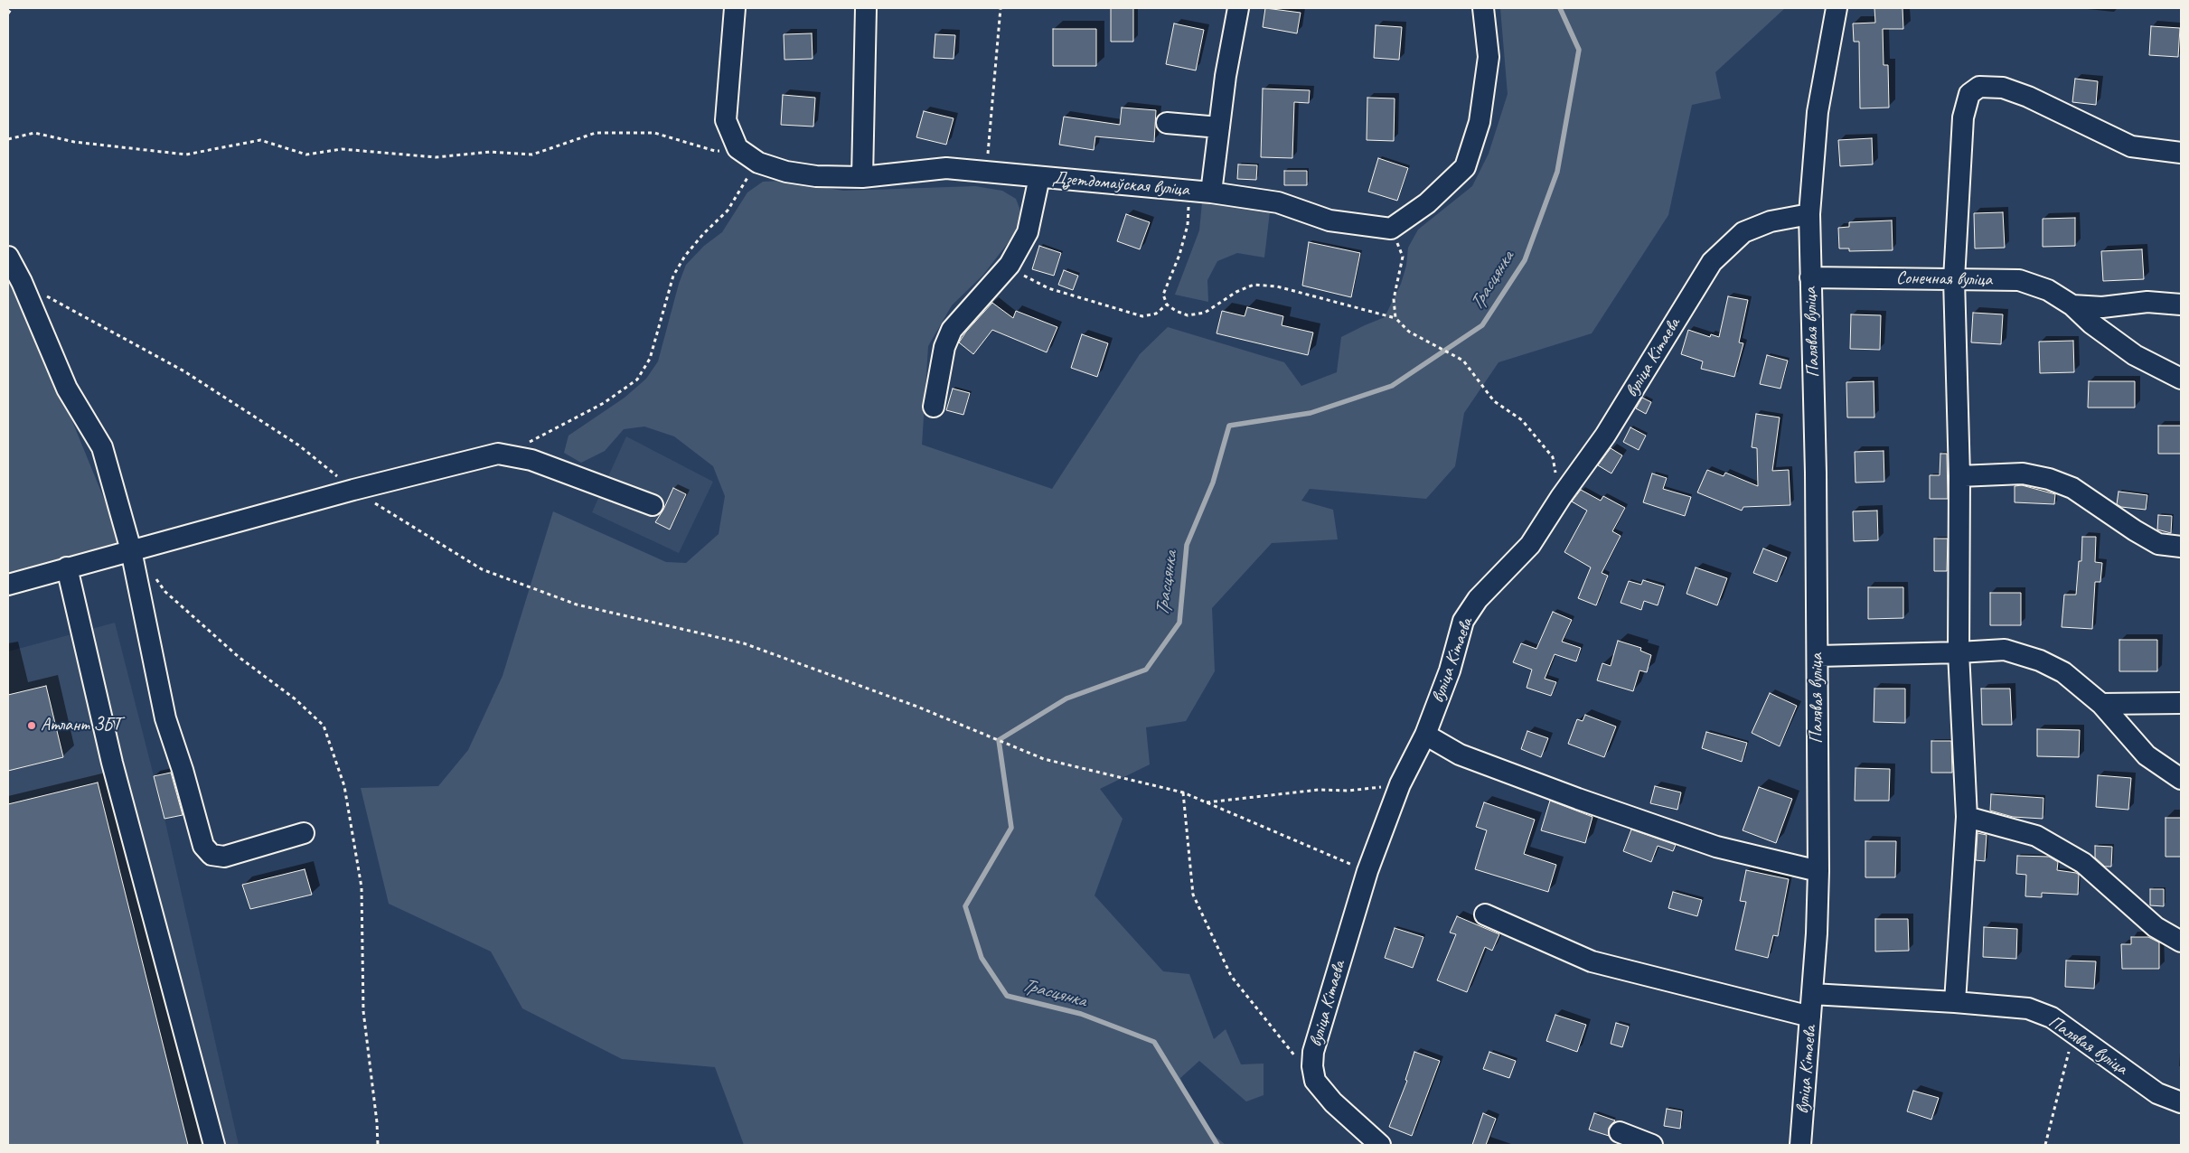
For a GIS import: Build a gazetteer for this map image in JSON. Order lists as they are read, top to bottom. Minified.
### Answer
{"streets":{"street":["Дзетдомаўская вуліца","Сонечная вуліца","Палявая вуліца","вуліца Кітаева"]},"crossings":[["Сонечная вуліца","Палявая вуліца"],["Палявая вуліца","вуліца Кітаева"]],"water":["Трасцянка"],"places":["Атлант ЗБТ"]}
